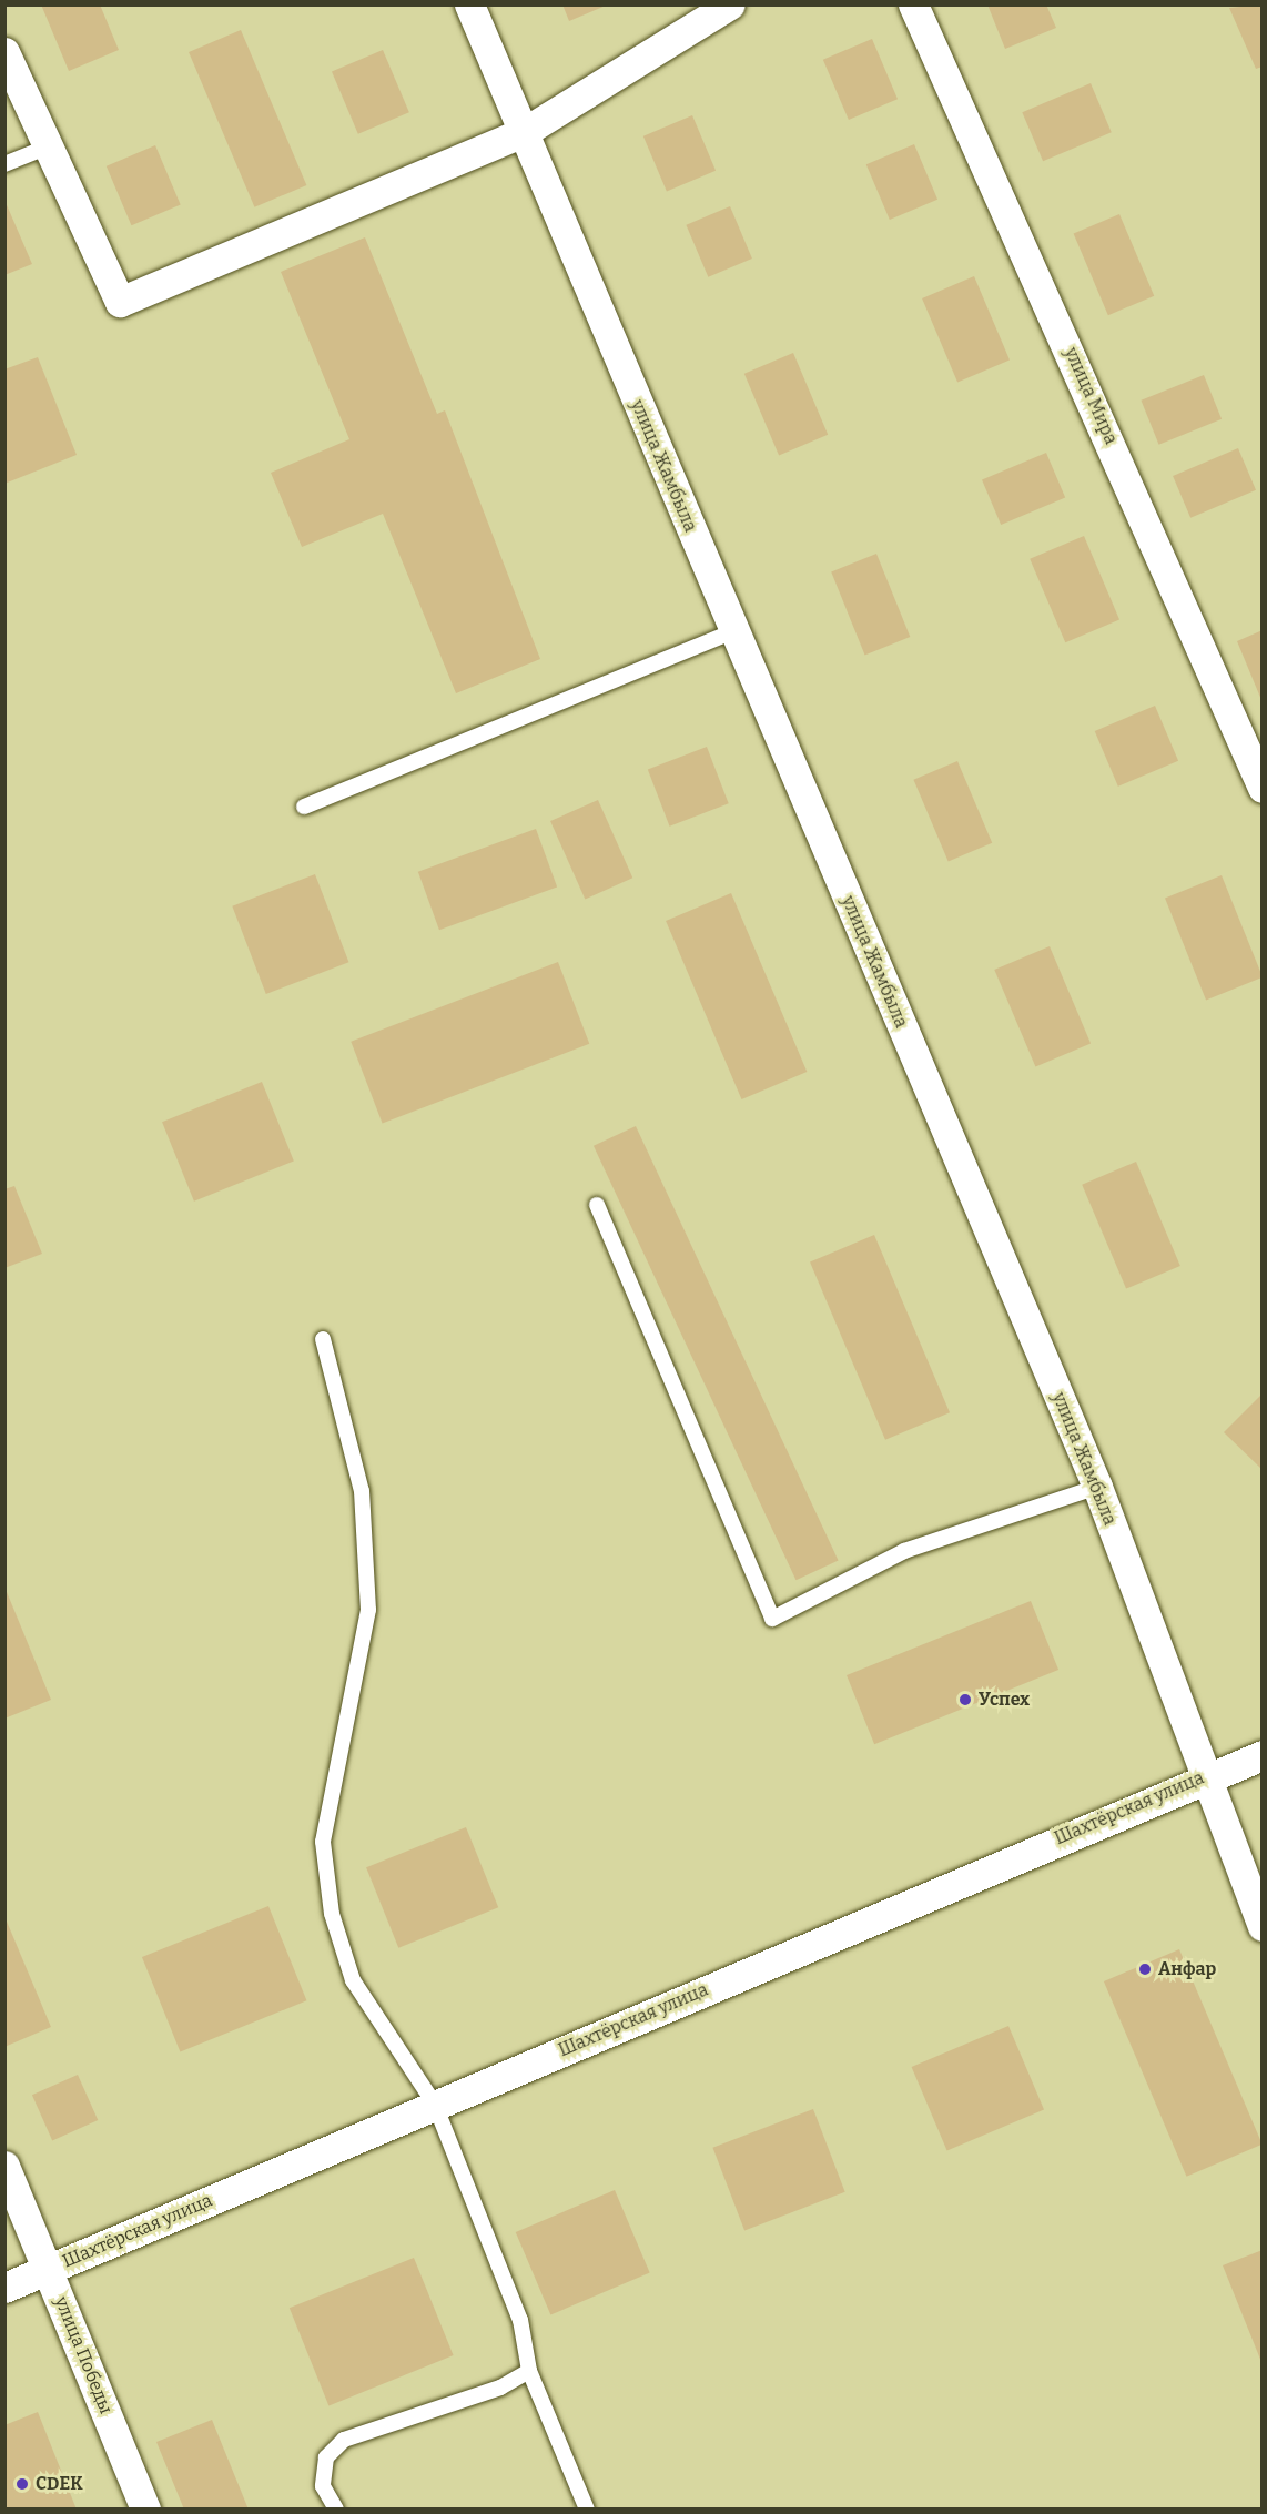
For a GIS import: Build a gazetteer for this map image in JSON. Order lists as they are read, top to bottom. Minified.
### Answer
{"streets":{"street":["улица Мира","улица Жамбыла","Шахтёрская улица","улица Победы"]},"crossings":[["улица Жамбыла","Шахтёрская улица"],["Шахтёрская улица","улица Победы"]],"places":["Успех","Анфар","CDEK"]}
